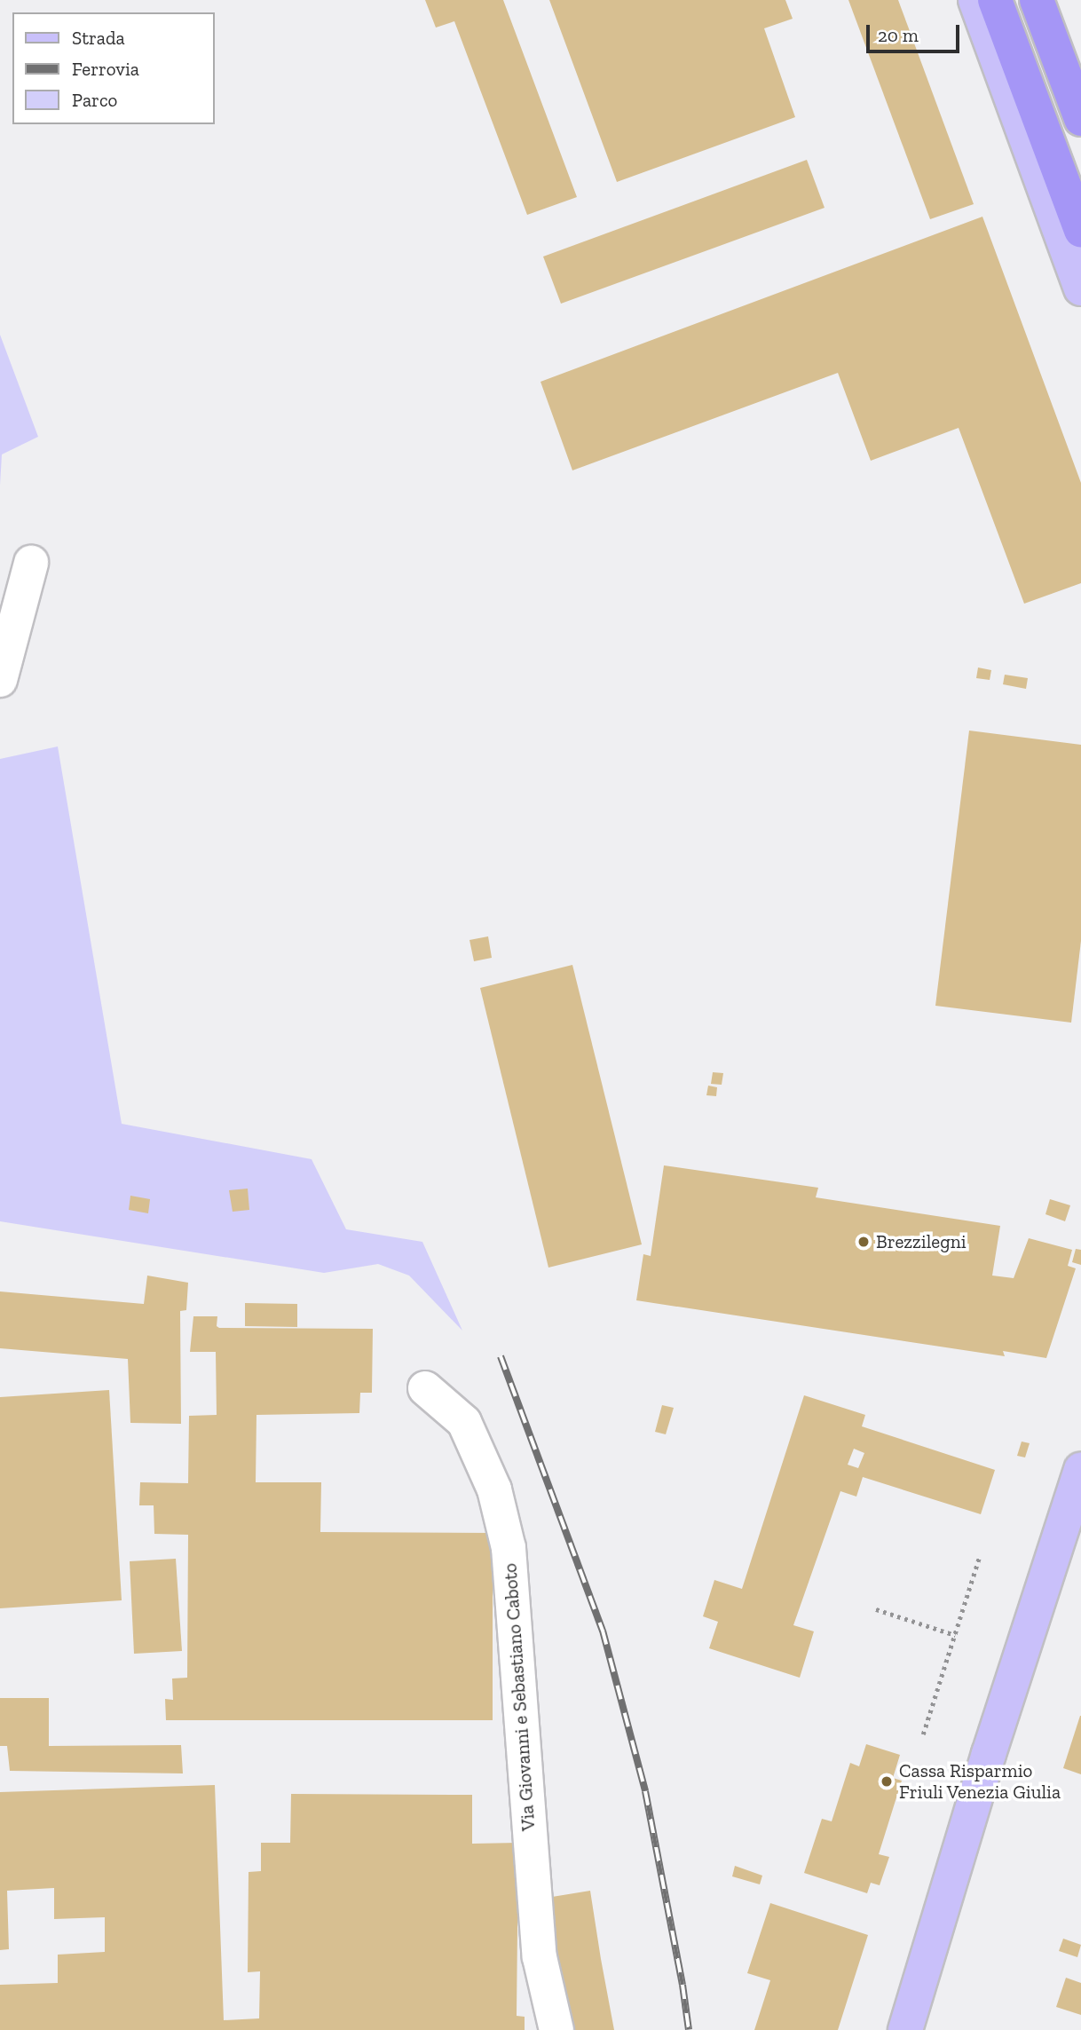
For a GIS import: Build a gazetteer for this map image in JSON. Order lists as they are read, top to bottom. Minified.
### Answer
{"streets":{"street":["Via Giovanni e Sebastiano Caboto"]},"places":["Brezzilegni","Cassa Risparmio Friuli Venezia Giulia"],"legend":["Strada","Ferrovia","Parco"],"scale_bar":"20 m"}
